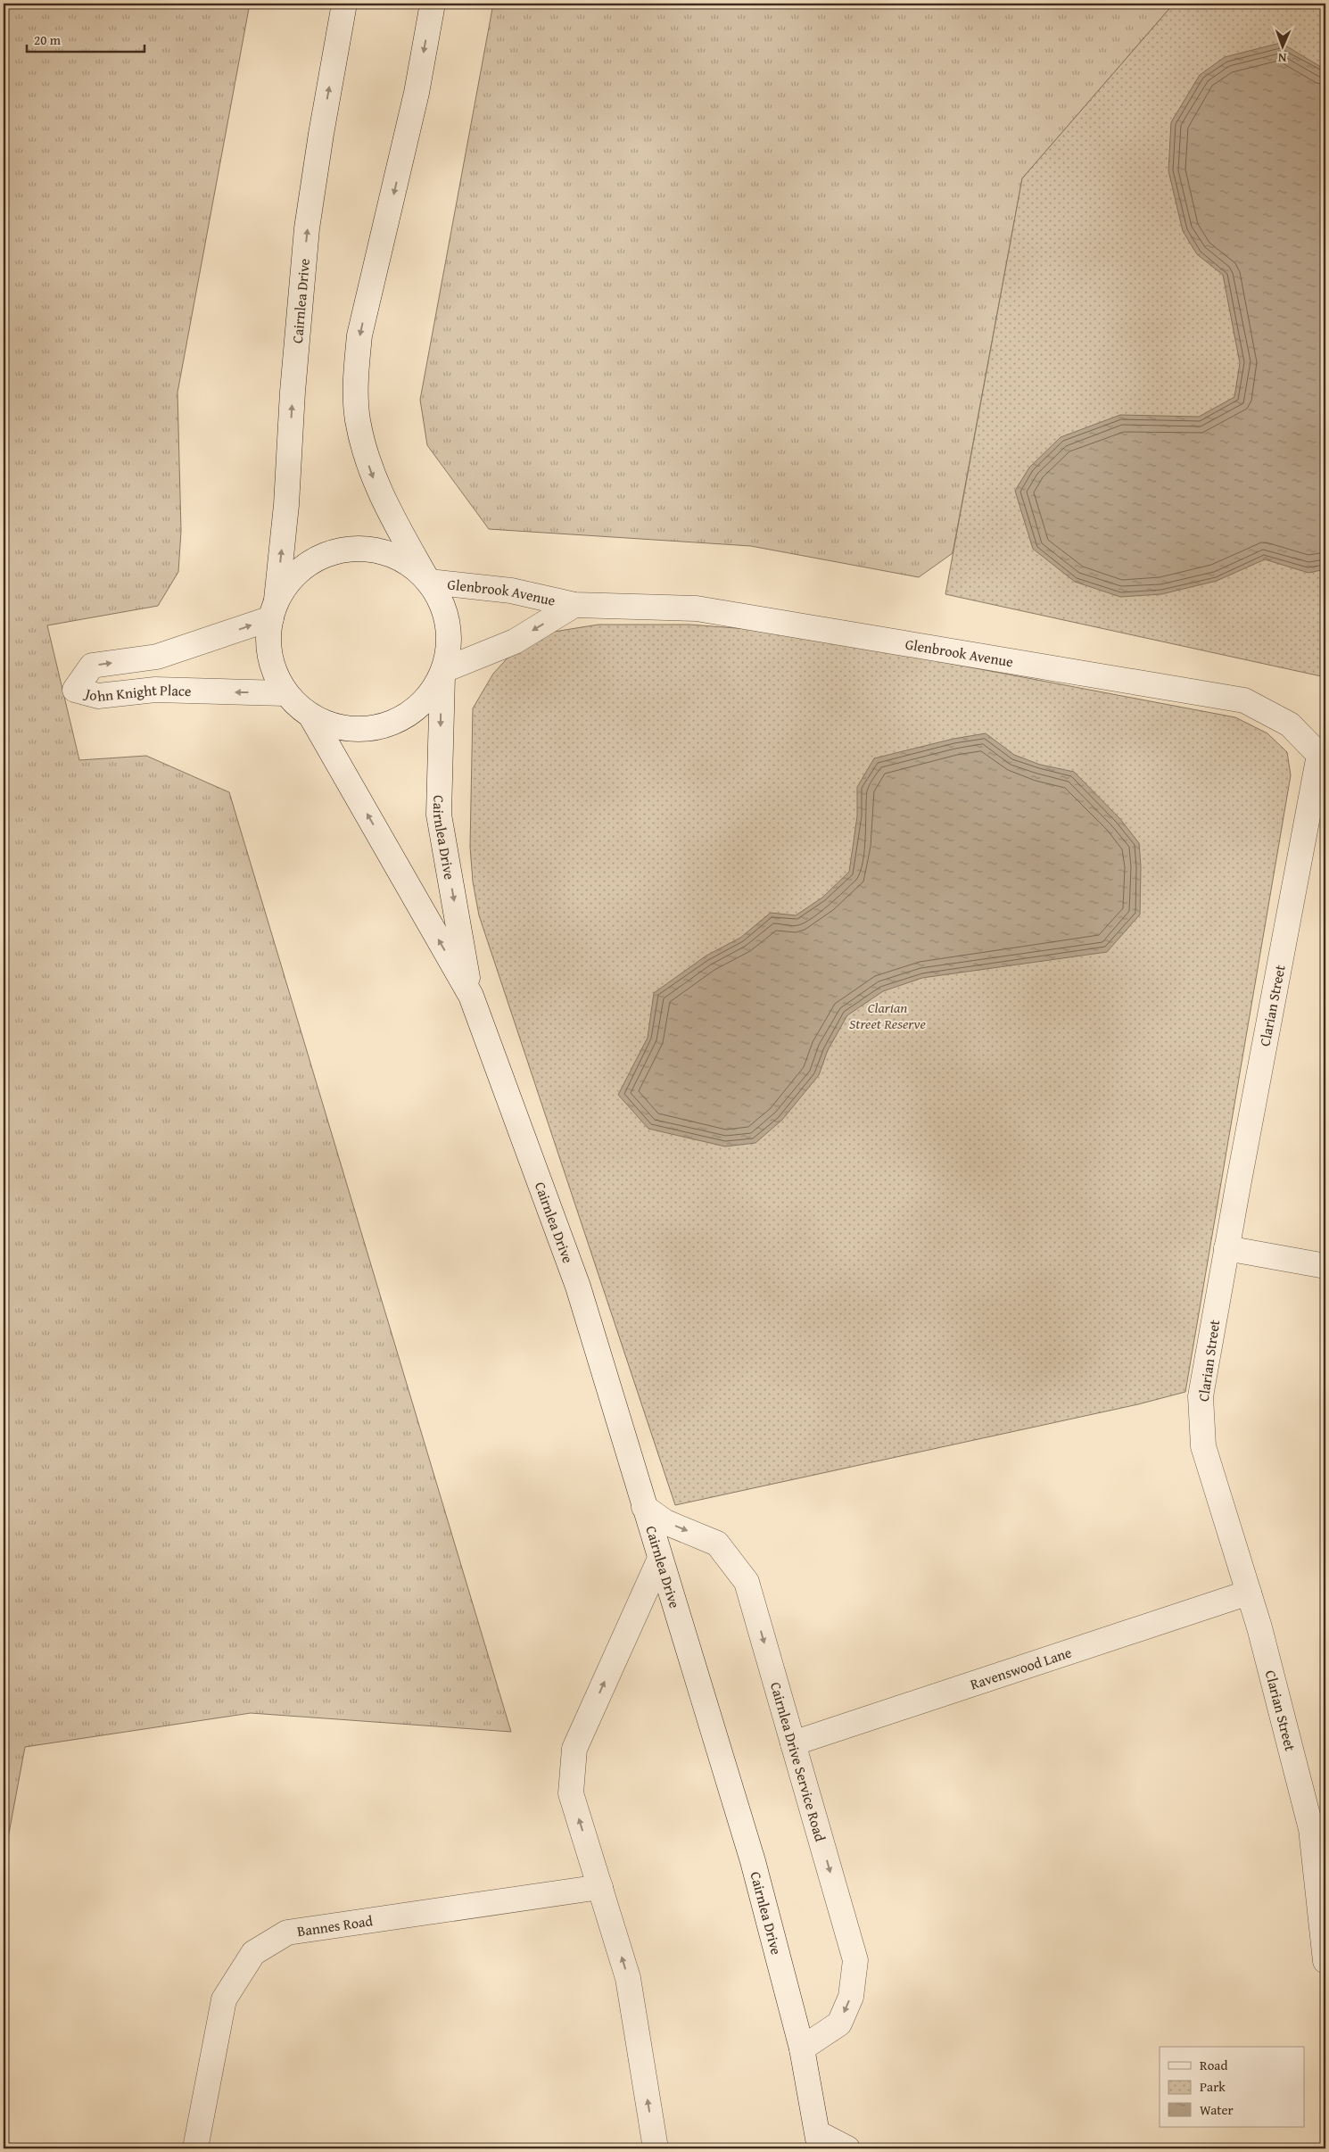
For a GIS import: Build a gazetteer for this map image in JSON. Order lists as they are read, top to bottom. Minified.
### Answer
{"streets":{"street":["Cairnlea Drive","Glenbrook Avenue","John Knight Place","Clarian Street","Ravenswood Lane","Cairnlea Drive Service Road","Bannes Road"]},"crossings":[["Cairnlea Drive","Glenbrook Avenue"],["Cairnlea Drive","John Knight Place"],["Cairnlea Drive","Cairnlea Drive Service Road"],["Glenbrook Avenue","Clarian Street"],["Clarian Street","Ravenswood Lane"],["Ravenswood Lane","Cairnlea Drive Service Road"]],"one_way":["Cairnlea Drive Service Road"],"parks":["Clarian Street Reserve"],"legend":["Road","Park","Water"],"scale_bar":"20 m","north":"bottom"}
